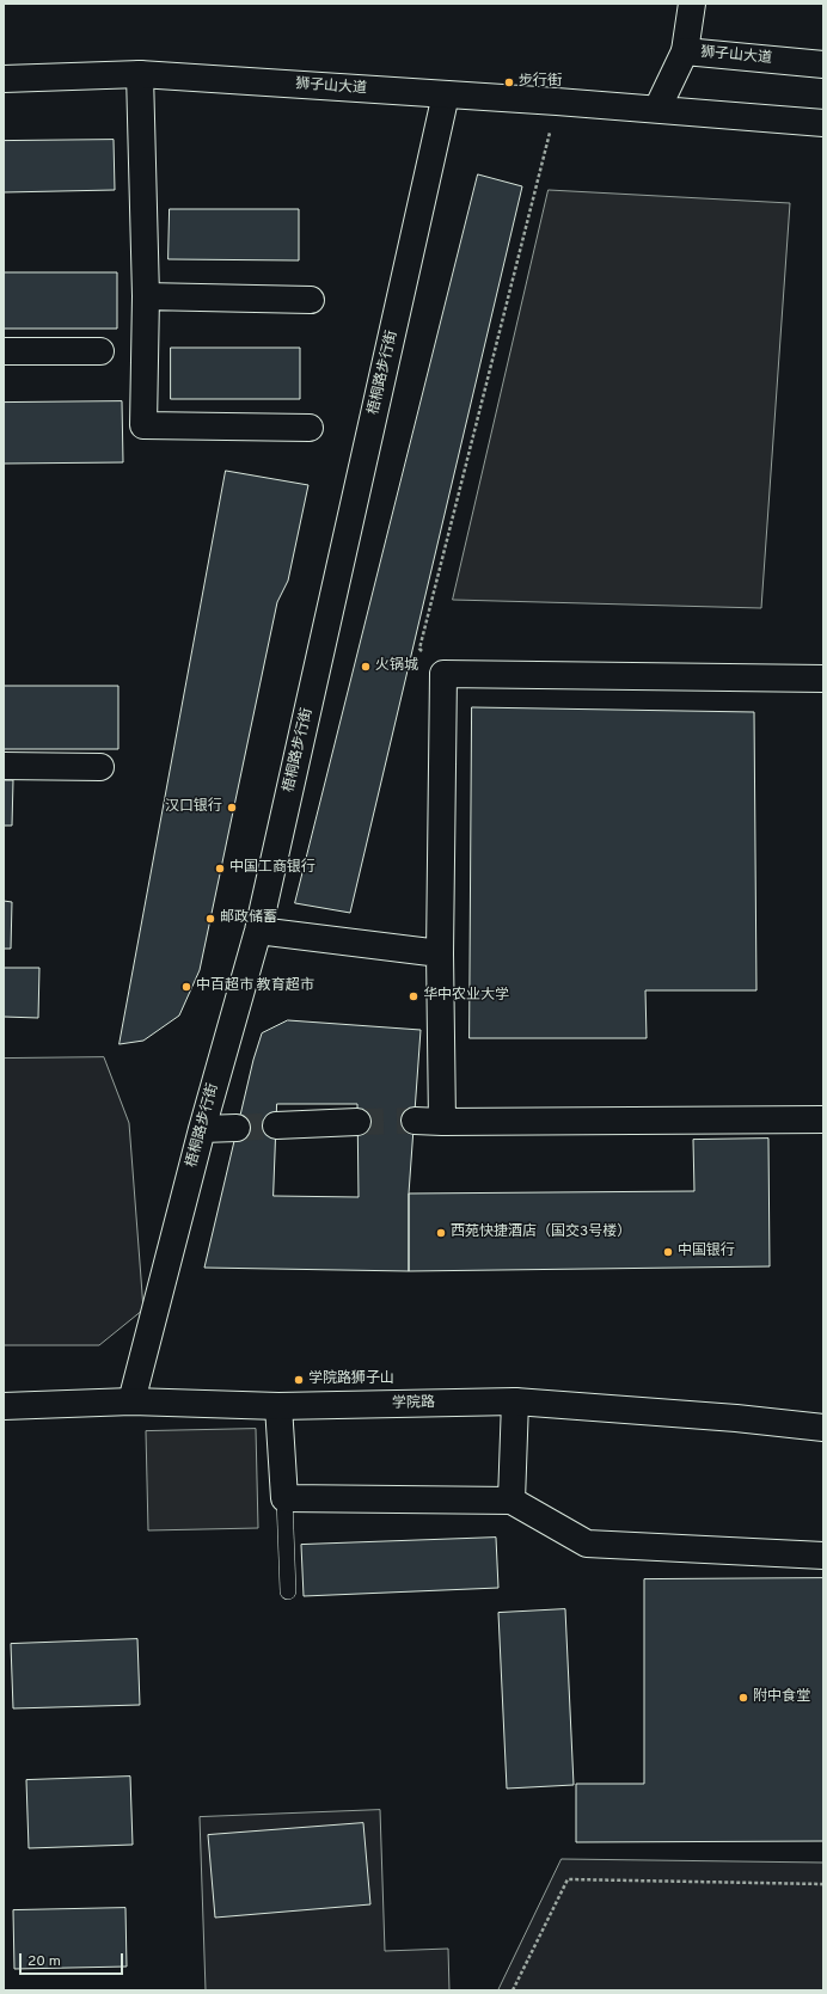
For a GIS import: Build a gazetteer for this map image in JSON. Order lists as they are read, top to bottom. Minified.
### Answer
{"streets":{"street":["狮子山大道","梧桐路步行街","学院路"]},"crossings":[["狮子山大道","梧桐路步行街"],["梧桐路步行街","学院路"]],"places":["步行街","火锅城","汉口银行","中国工商银行","邮政储蓄","中百超市 教育超市","华中农业大学","西苑快捷酒店（国交3号楼）","中国银行","学院路狮子山","附中食堂"],"scale_bar":"20 m"}
